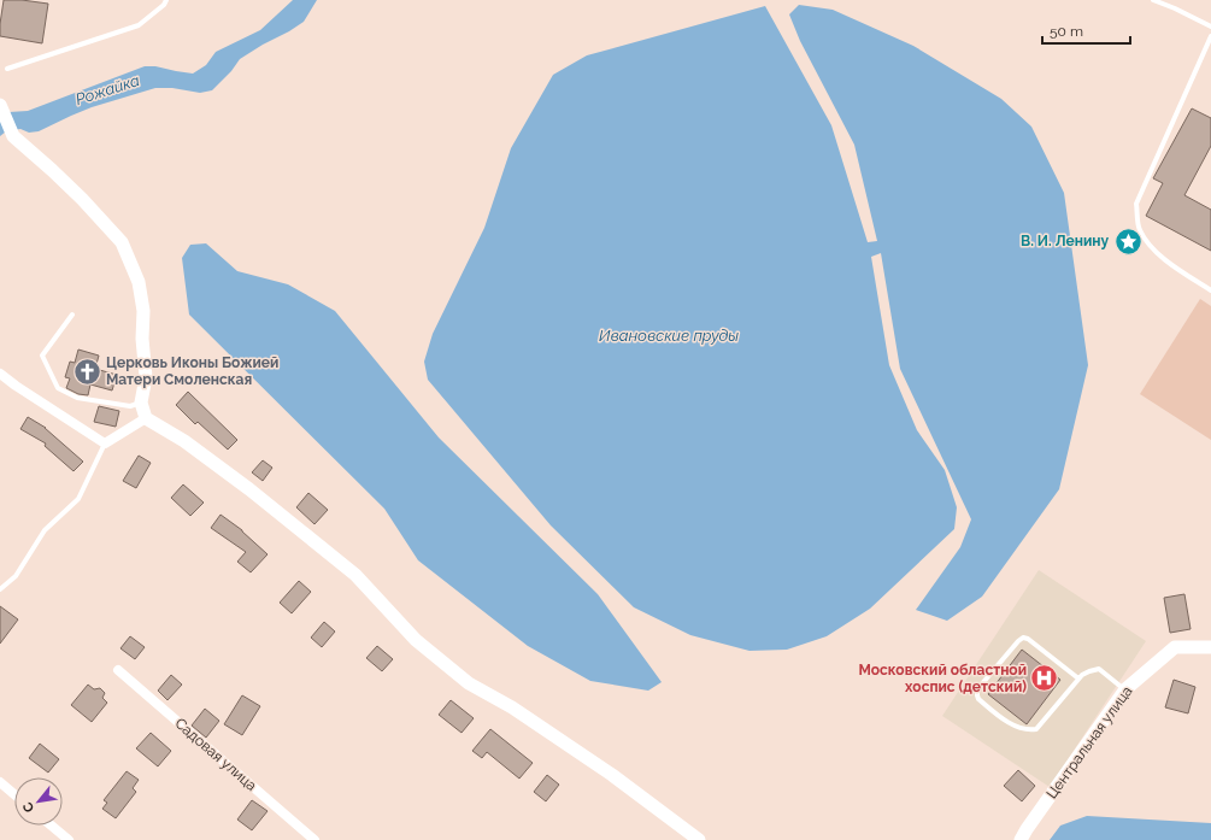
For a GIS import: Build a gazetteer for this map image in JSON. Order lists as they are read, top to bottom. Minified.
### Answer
{"streets":{"street":["Центральная улица","Садовая улица"]},"water":["Рожайка","Ивановские пруды"],"places":{"place":["В. И. Ленину"],"church":["Церковь Иконы Божией Матери Смоленская"],"hospital":["Московский областной хоспис (детский)"]},"scale_bar":"50 m","north":"bottom left"}
